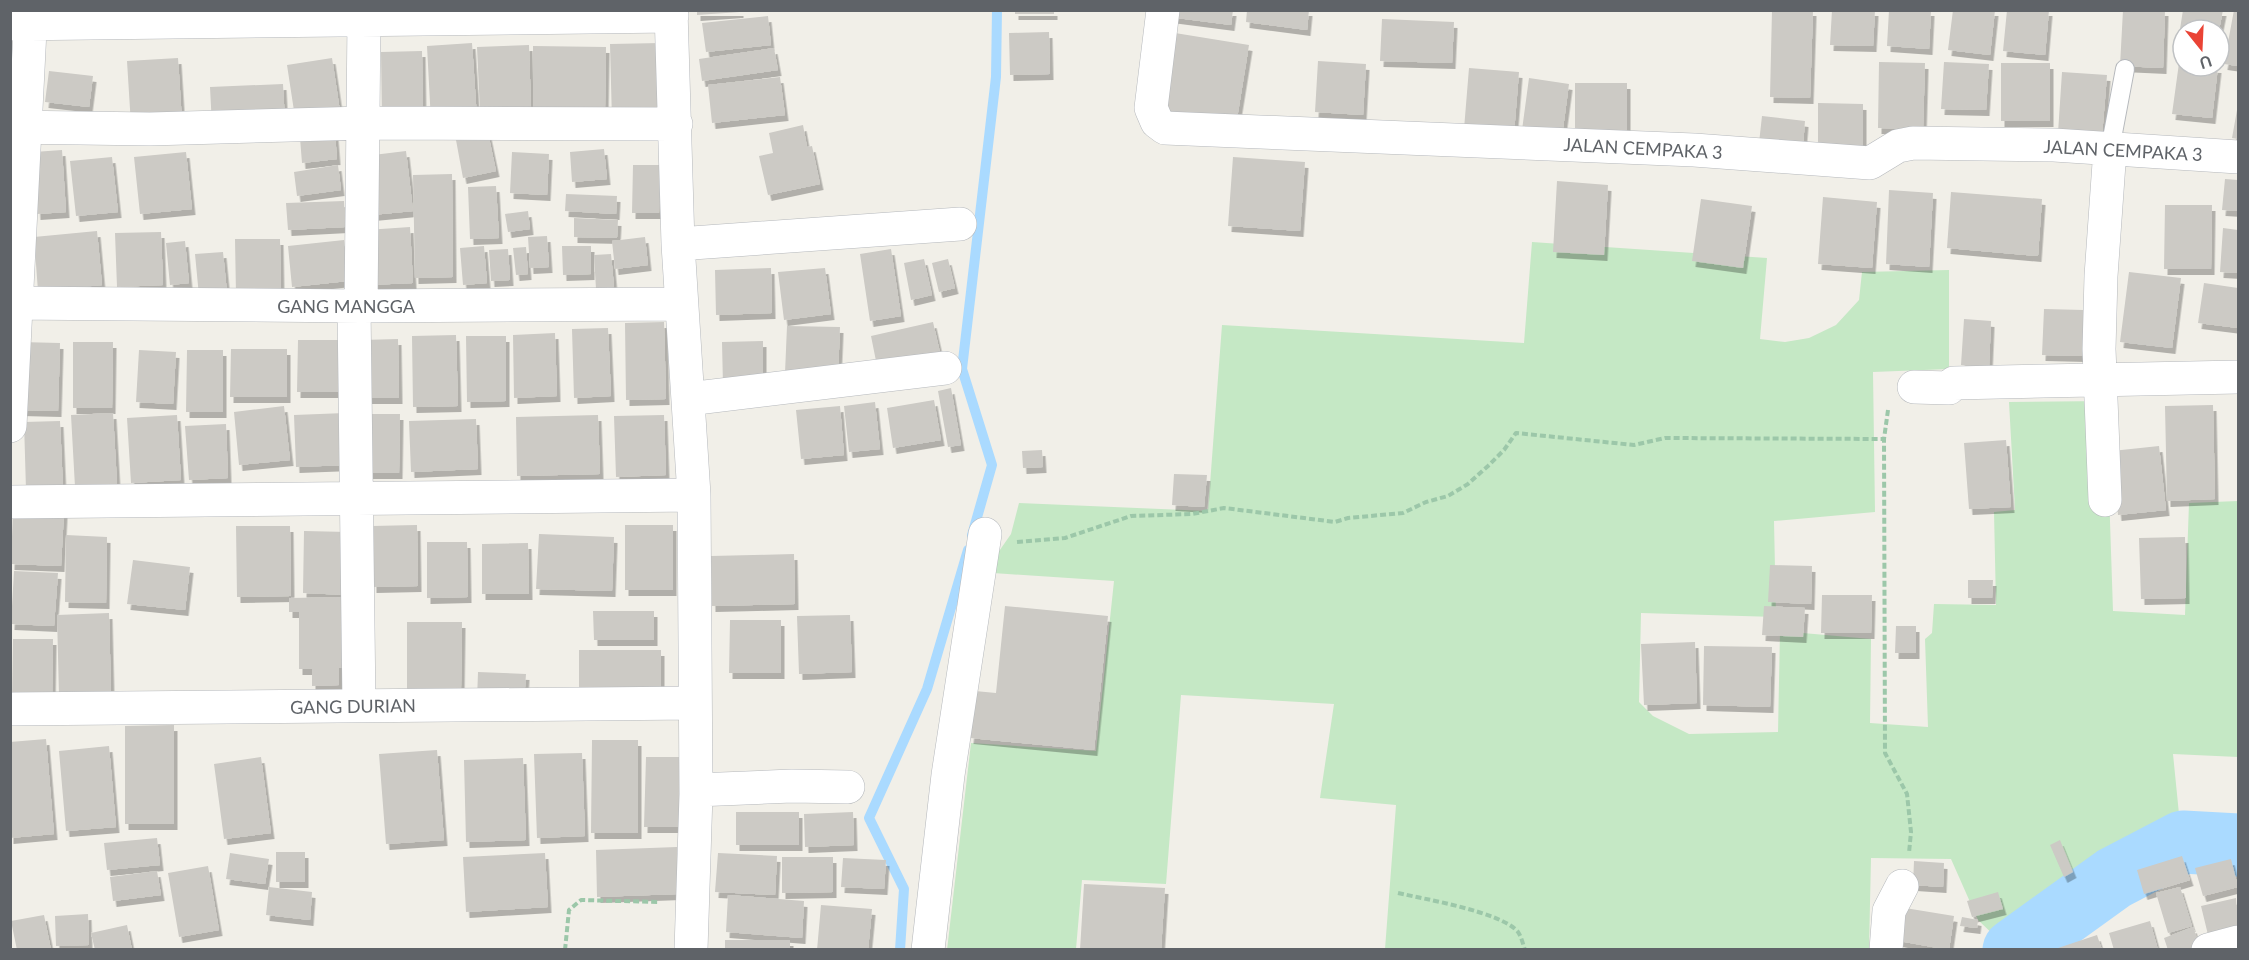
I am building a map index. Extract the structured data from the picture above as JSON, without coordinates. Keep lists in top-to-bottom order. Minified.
{"streets":{"street":["JALAN CEMPAKA 3","GANG MANGGA","GANG DURIAN"]},"north":"bottom"}
